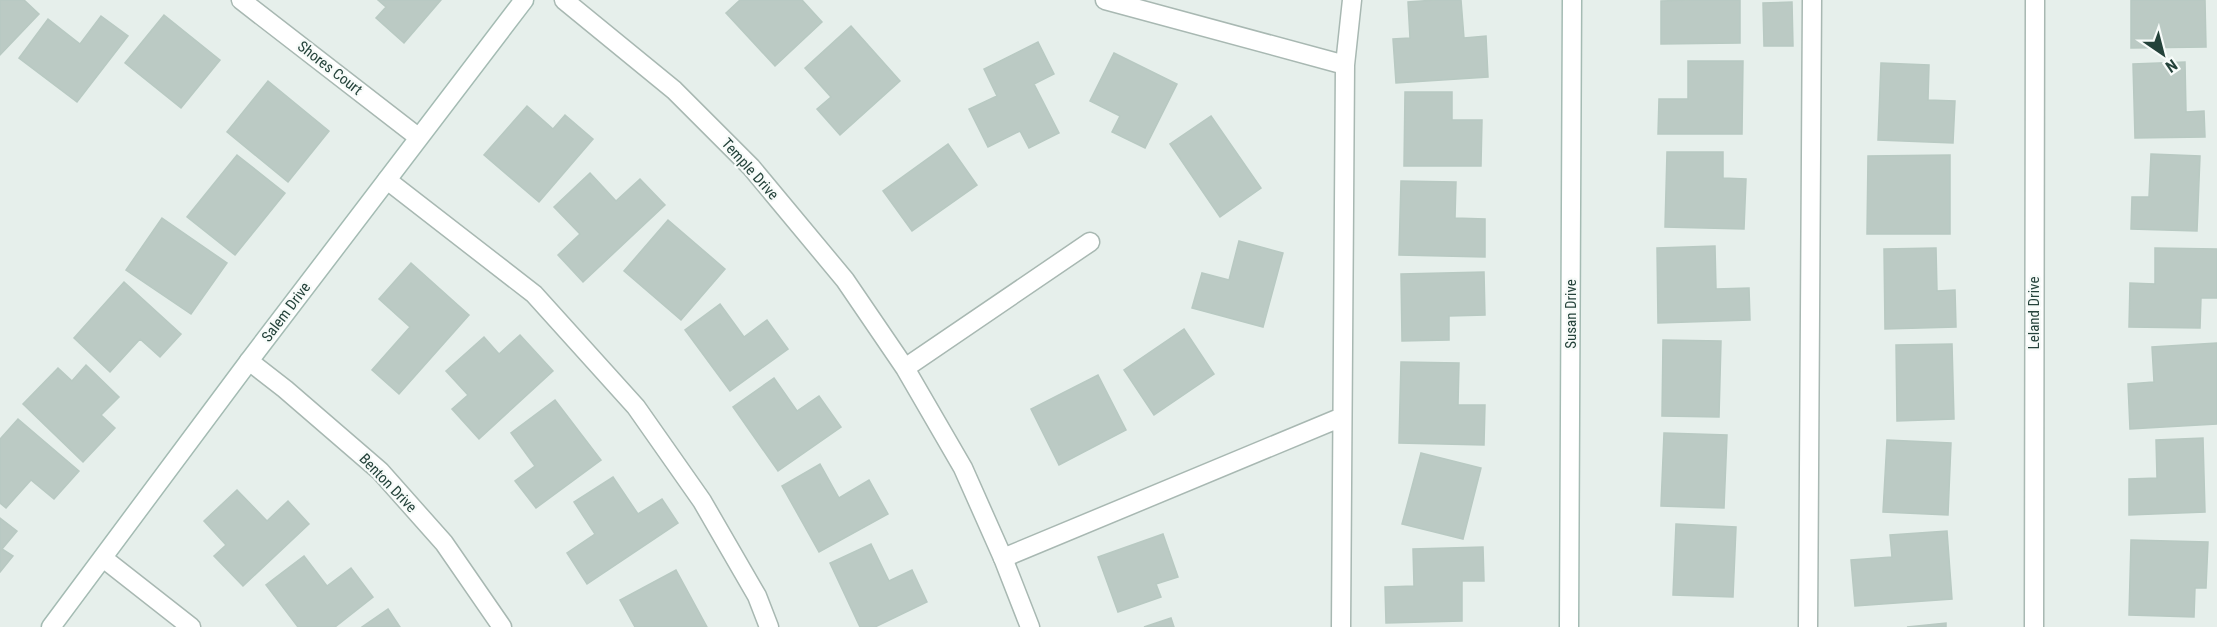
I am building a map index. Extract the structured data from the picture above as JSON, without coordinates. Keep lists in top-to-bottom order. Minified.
{"streets":{"street":["Shores Court","Temple Drive","Salem Drive","Leland Drive","Susan Drive","Benton Drive"]},"crossings":[["Shores Court","Salem Drive"],["Salem Drive","Benton Drive"]],"north":"bottom right"}
